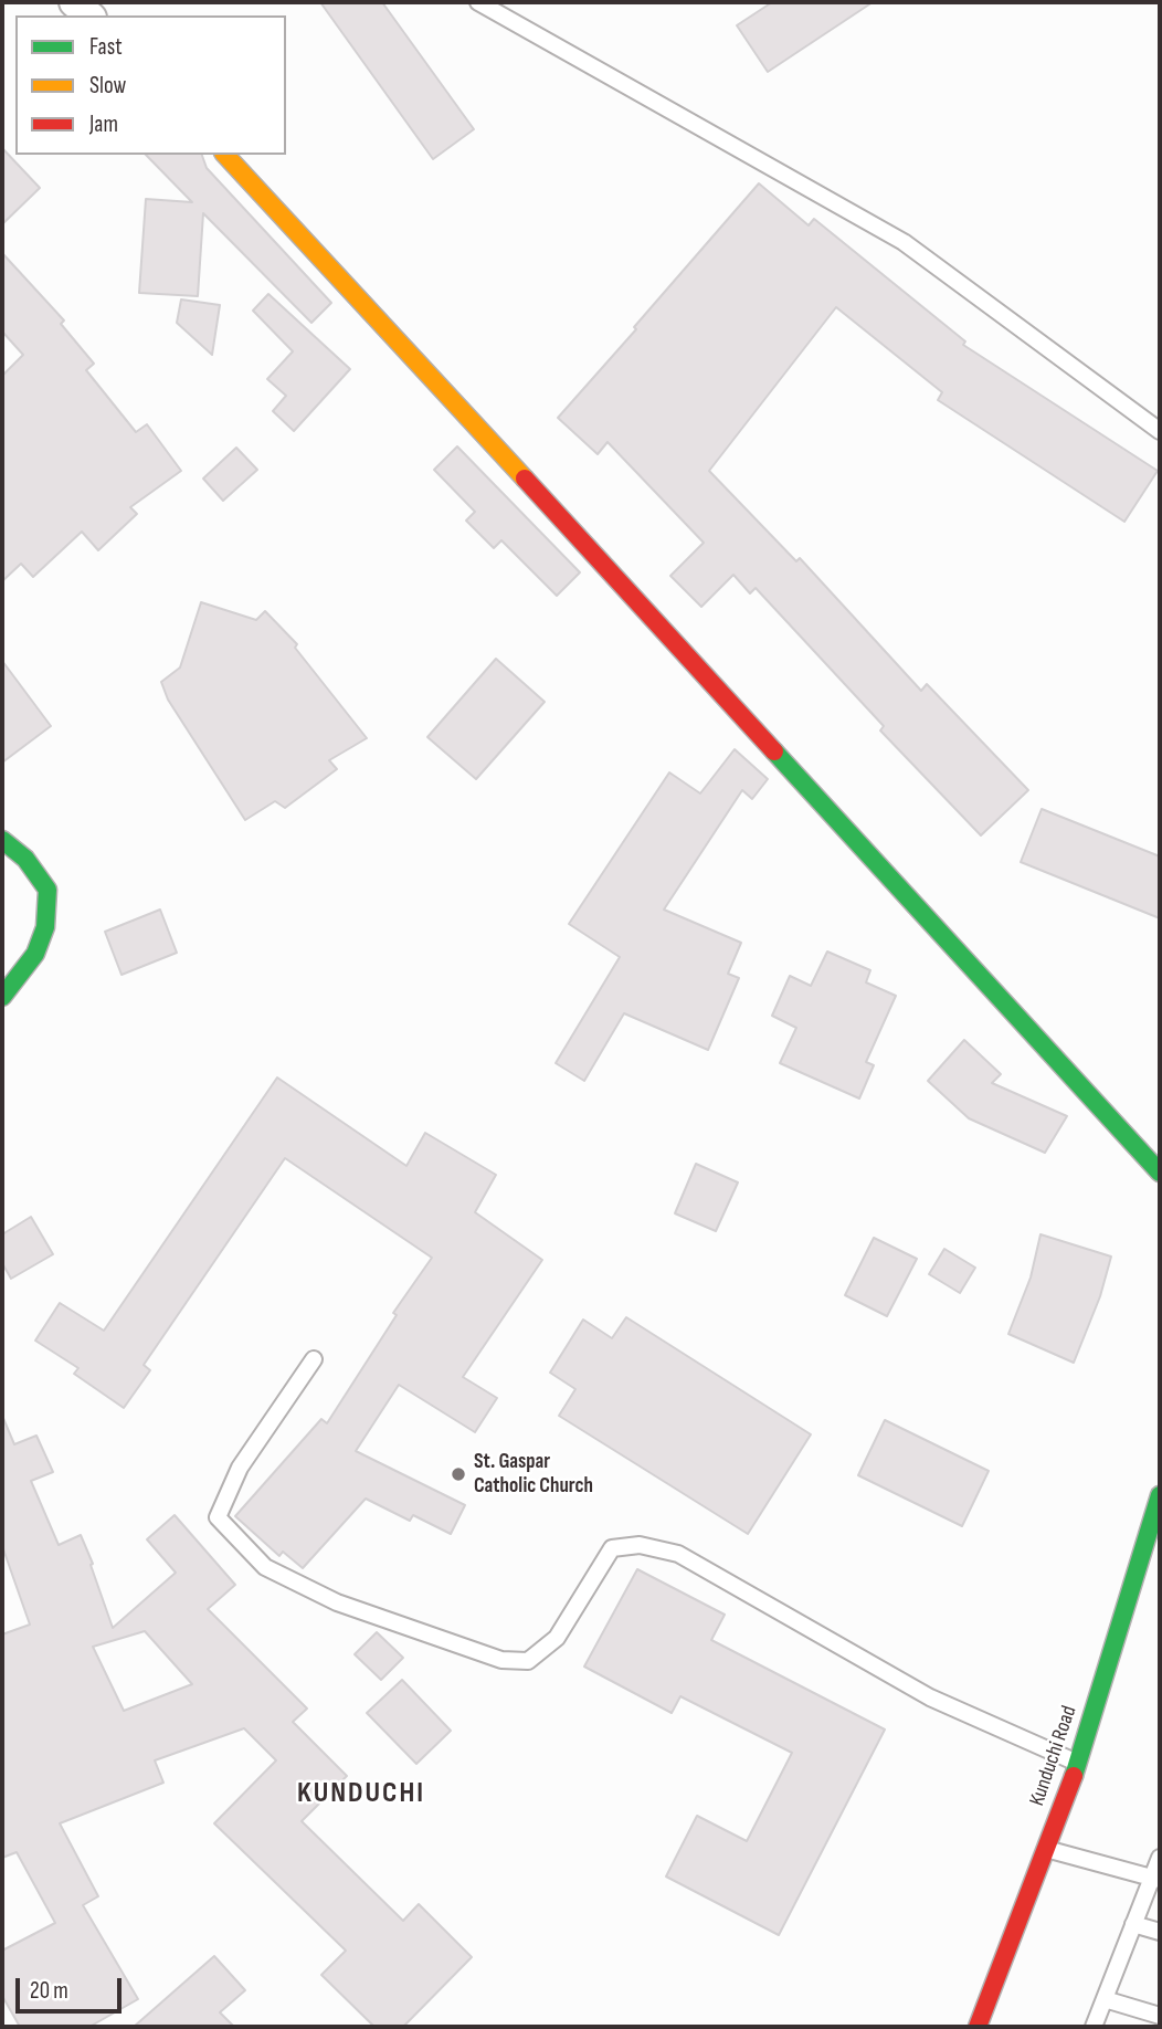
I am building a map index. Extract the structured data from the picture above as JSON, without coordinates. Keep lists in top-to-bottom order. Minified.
{"streets":{"street":["Kunduchi Road"]},"districts":["KUNDUCHI"],"places":["St. Gaspar Catholic Church"],"legend":["Fast","Slow","Jam"],"scale_bar":"20 m"}
